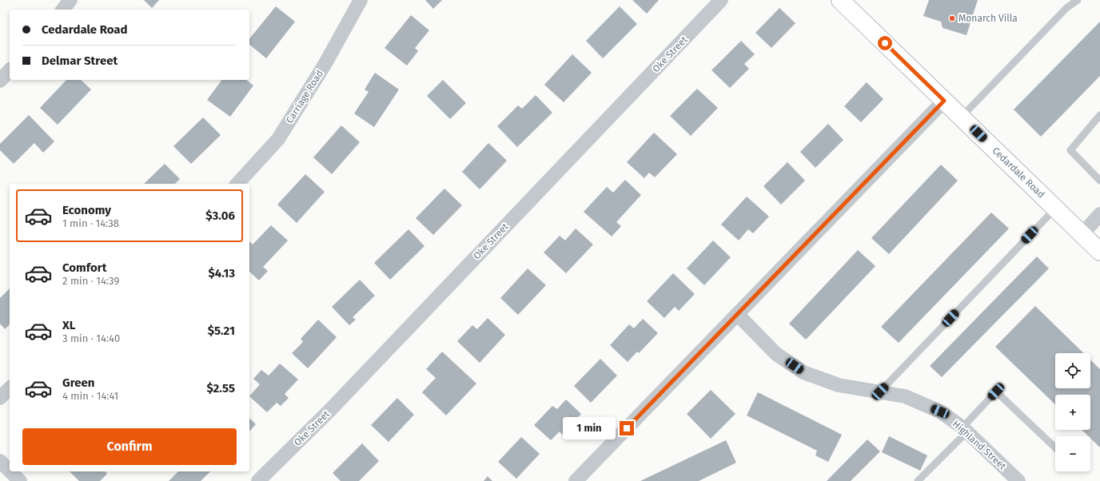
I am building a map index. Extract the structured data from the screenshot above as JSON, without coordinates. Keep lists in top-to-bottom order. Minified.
{"streets":{"street":["Oke Street","Carriage Road","Cedardale Road","Highland Street"]},"places":["Monarch Villa"],"page":{"banner":["Cedardale Road","Delmar Street"],"list":[{"name":"Economy","note":"1 min · 14:38","value":"$3.06"},{"name":"Comfort","note":"2 min · 14:39","value":"$4.13"},{"name":"XL","note":"3 min · 14:40","value":"$5.21"},{"name":"Green","note":"4 min · 14:41","value":"$2.55"}],"map_buttons":["+","−"],"bubble":"1 min","buttons":"Confirm"}}
